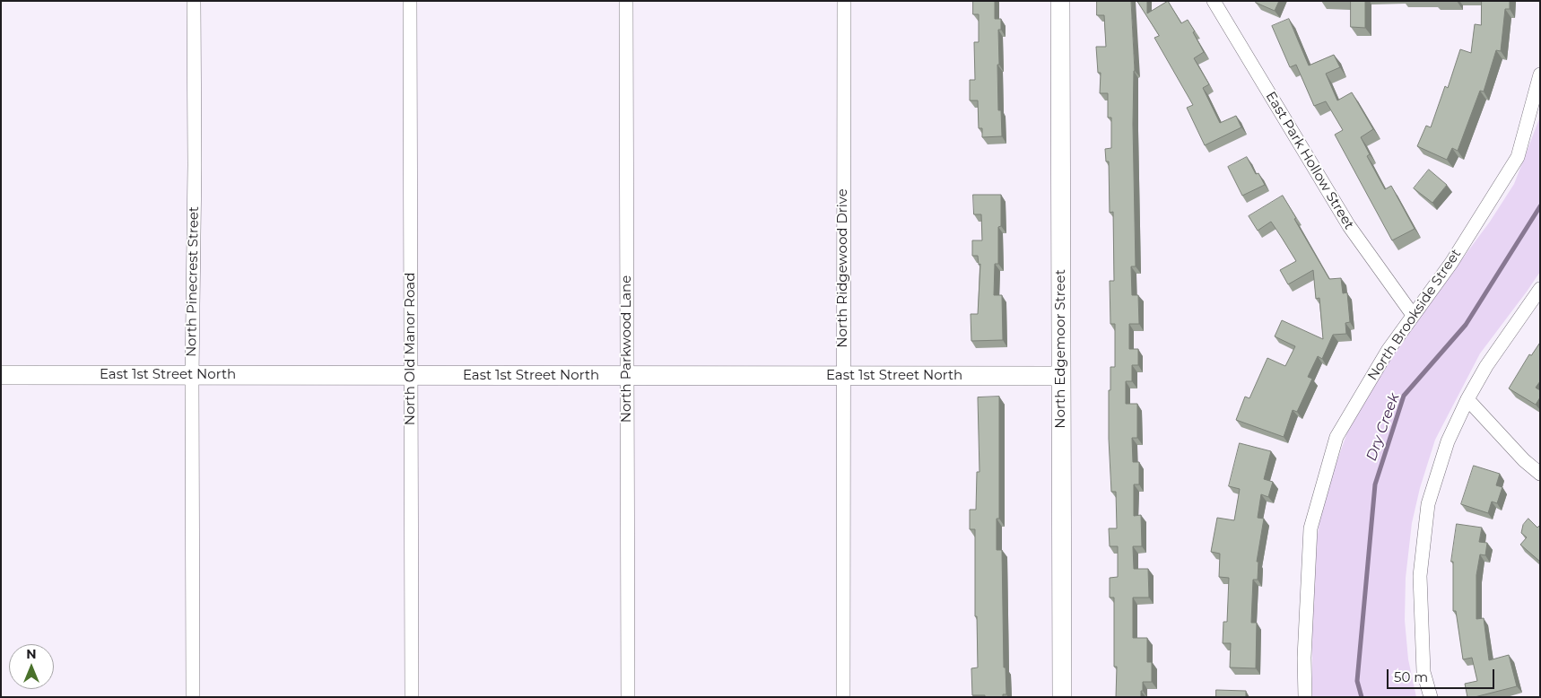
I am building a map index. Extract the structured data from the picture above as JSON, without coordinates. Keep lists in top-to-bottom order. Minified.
{"streets":{"street":["East Park Hollow Street","North Ridgewood Drive","North Pinecrest Street","North Brookside Street","North Old Manor Road","North Parkwood Lane","North Edgemoor Street","East 1st Street North"]},"crossings":[["East Park Hollow Street","North Brookside Street"],["North Ridgewood Drive","East 1st Street North"],["North Pinecrest Street","East 1st Street North"],["North Old Manor Road","East 1st Street North"],["North Parkwood Lane","East 1st Street North"],["North Edgemoor Street","East 1st Street North"]],"water":["Dry Creek"],"scale_bar":"50 m","north":"top"}
